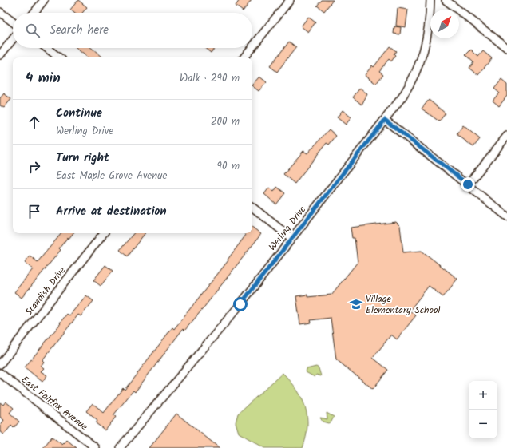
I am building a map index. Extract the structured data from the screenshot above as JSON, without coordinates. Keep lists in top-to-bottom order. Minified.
{"streets":{"street":["Werling Drive","Standish Drive","East Fairfax Avenue"]},"places":{"school or university":["Village Elementary School"]},"north":"top right","page":{"search":"Search here","heading":["4 min","Walk · 290 m"],"list":[["Continue","Werling Drive","200 m"],["Turn right","East Maple Grove Avenue","90 m"],"Arrive at destination"],"map_buttons":["+","−"]}}
